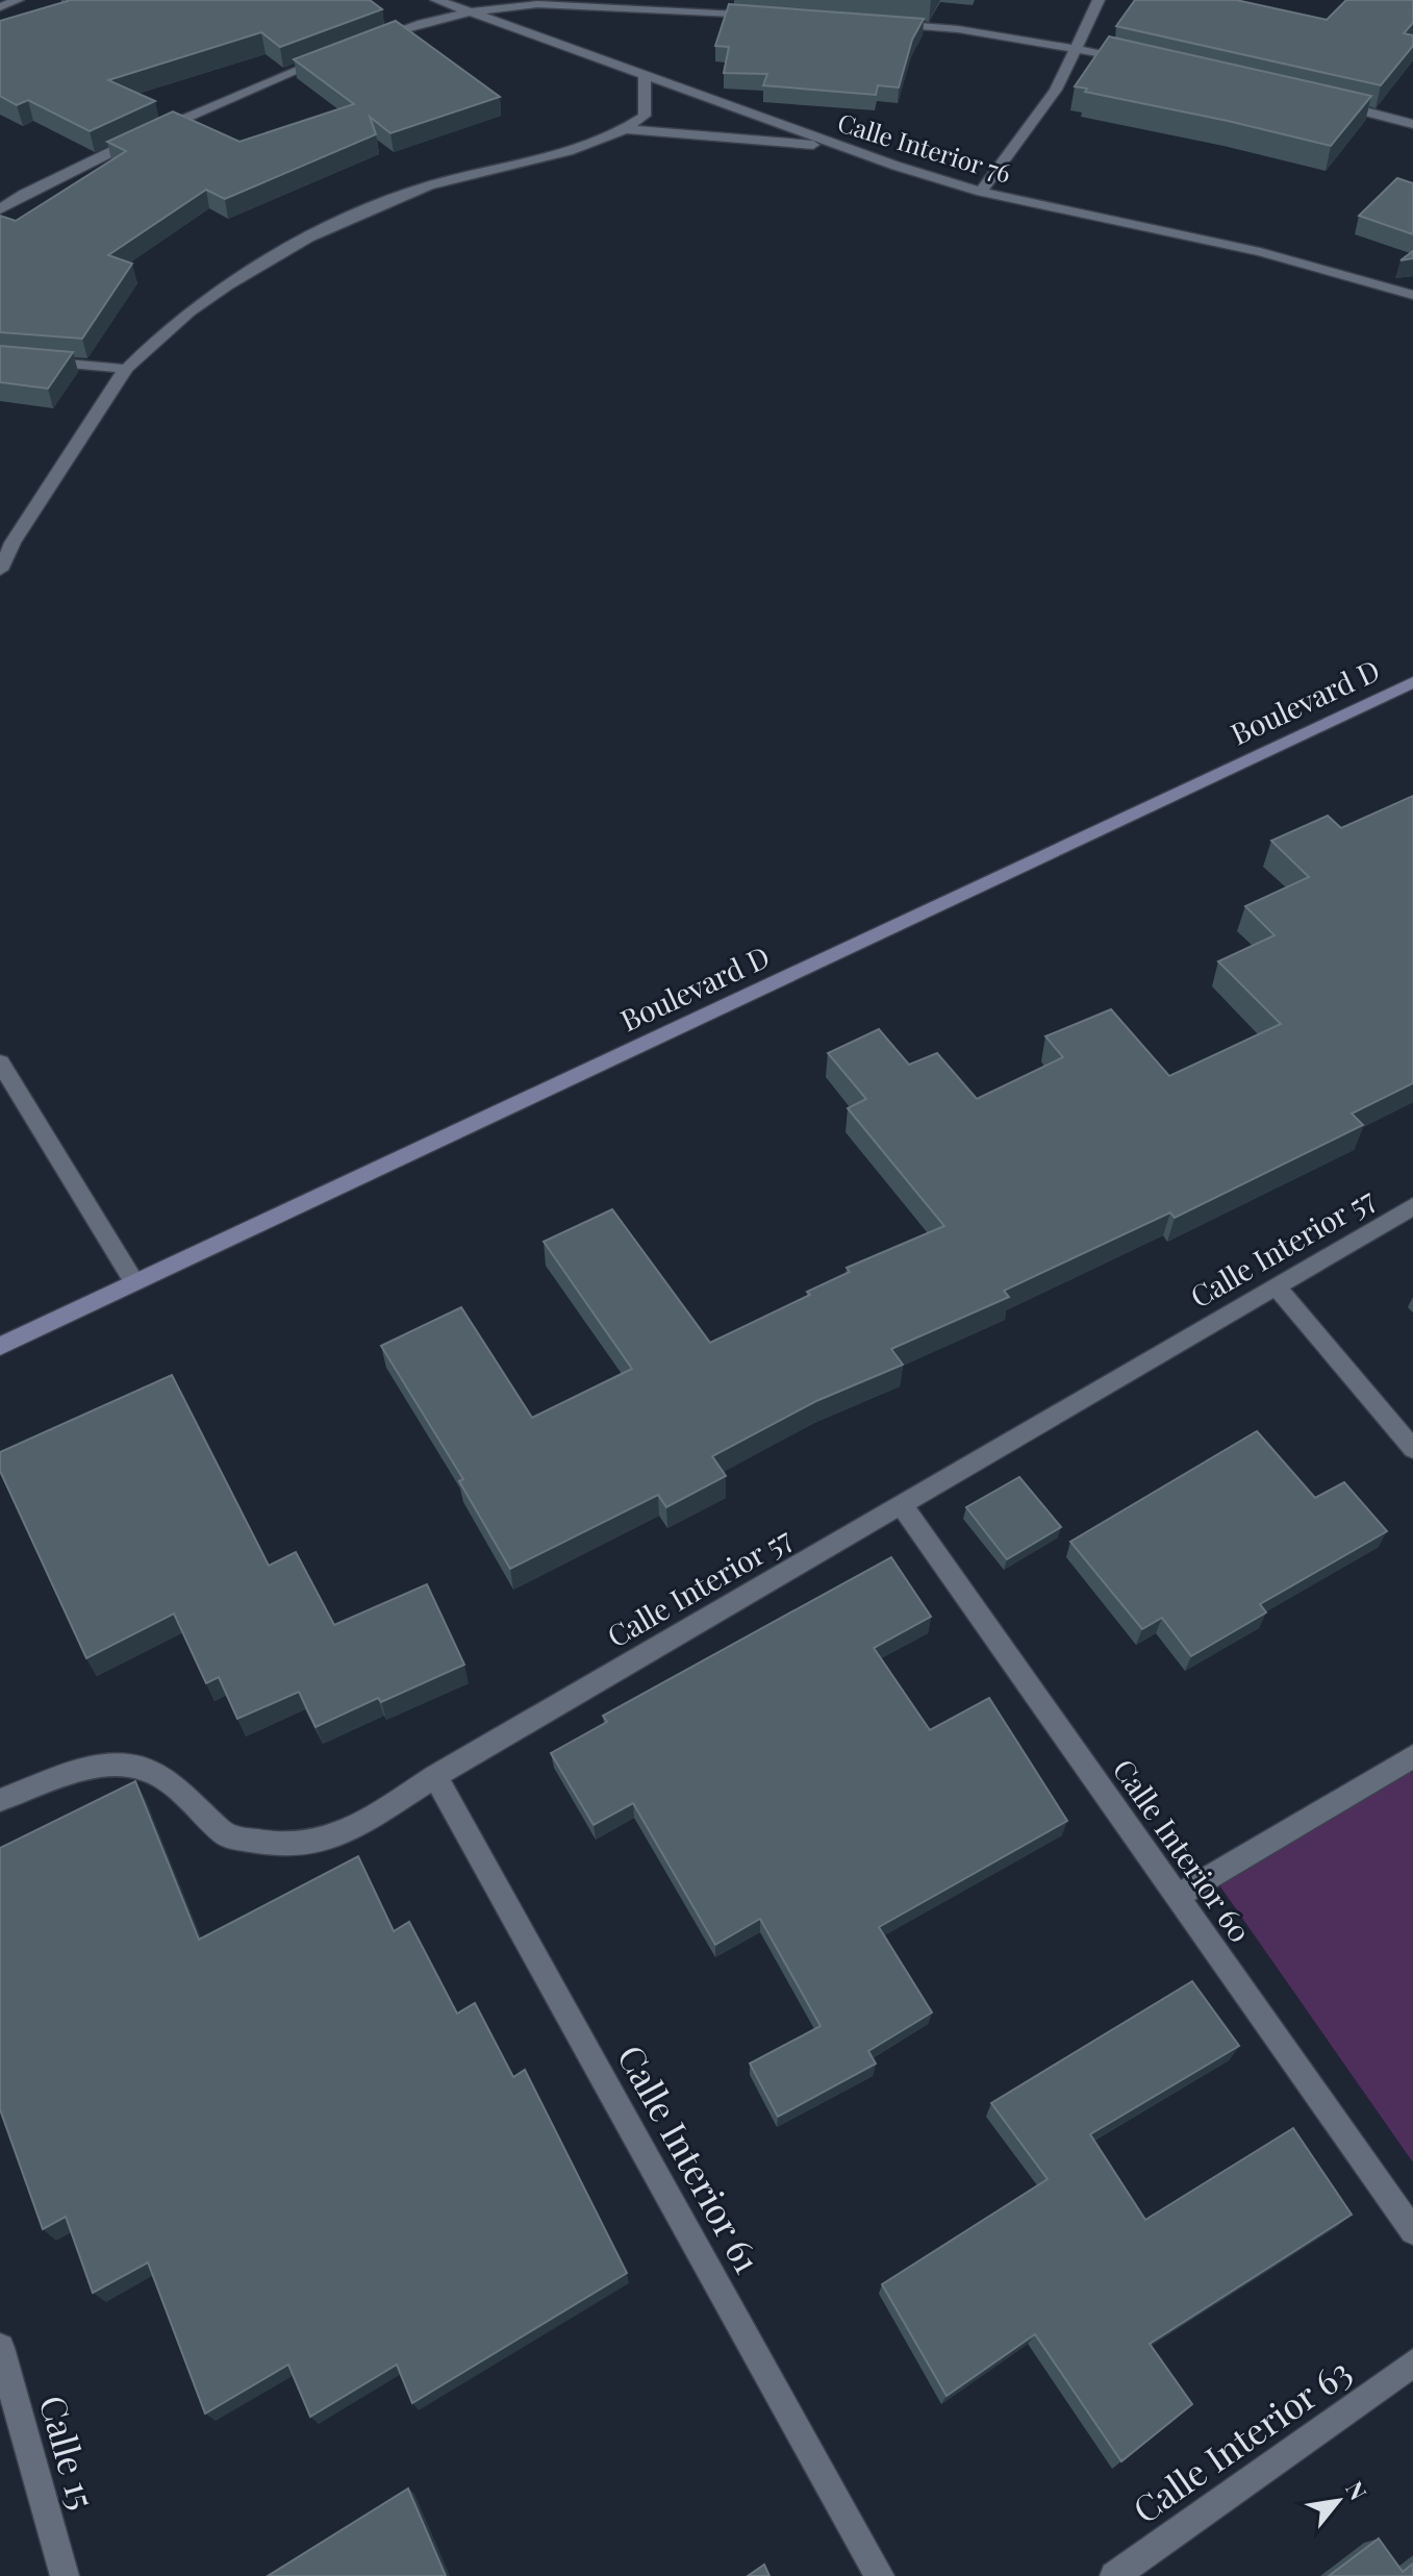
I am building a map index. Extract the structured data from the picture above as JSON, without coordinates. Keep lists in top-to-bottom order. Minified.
{"streets":{"street":["Calle Interior 76","Boulevard D","Calle Interior 57","Calle Interior 60","Calle Interior 61","Calle Interior 63","Calle 15"]},"crossings":[["Calle Interior 57","Calle Interior 60"],["Calle Interior 57","Calle Interior 61"]],"north":"top right"}
